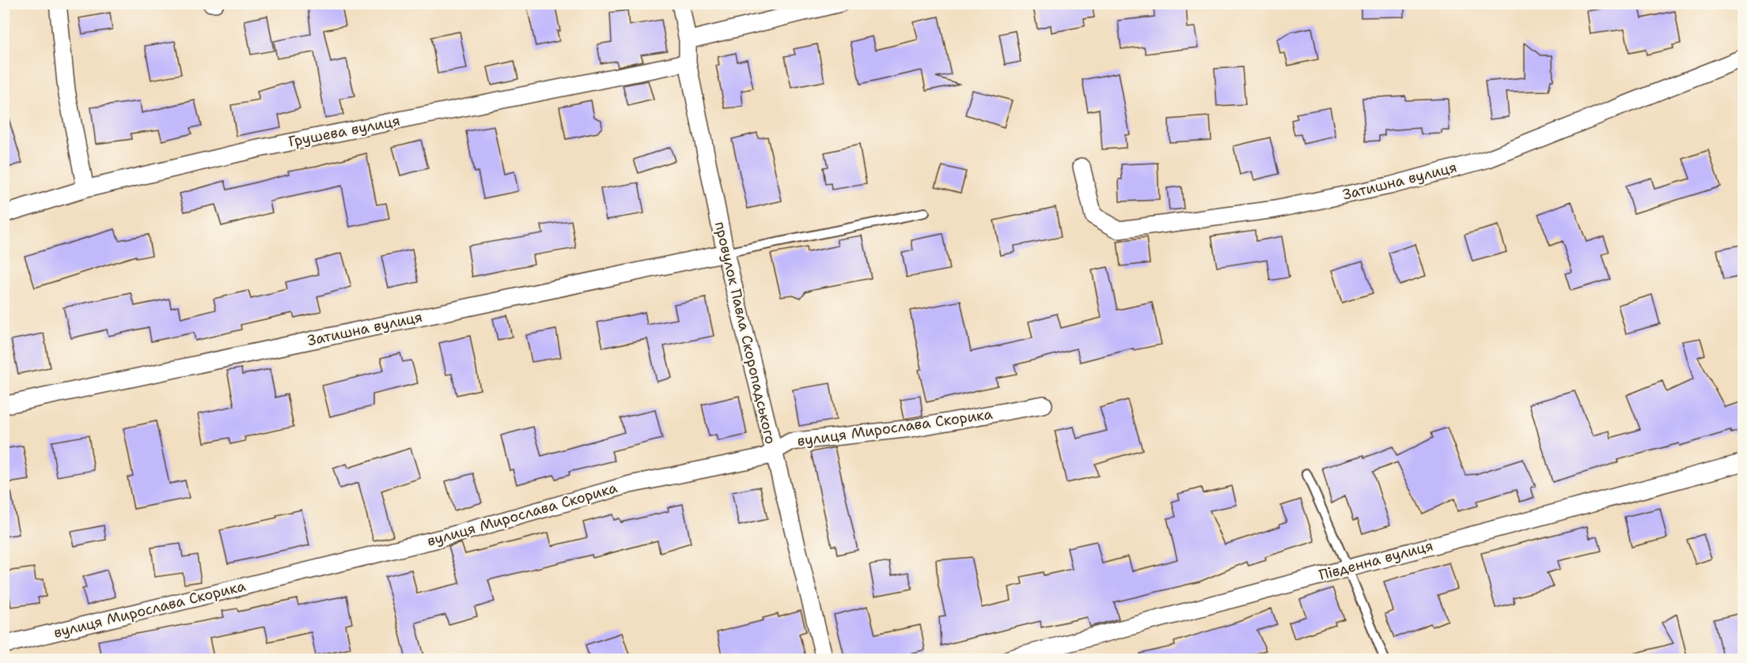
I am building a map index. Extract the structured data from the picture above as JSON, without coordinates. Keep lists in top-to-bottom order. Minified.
{"streets":{"street":["Грушева вулиця","Затишна вулиця","провулок Павла Скоропадського","вулиця Мирослава Скорика","Південна вулиця"]},"crossings":[["Грушева вулиця","провулок Павла Скоропадського"],["Затишна вулиця","провулок Павла Скоропадського"],["провулок Павла Скоропадського","вулиця Мирослава Скорика"]]}
